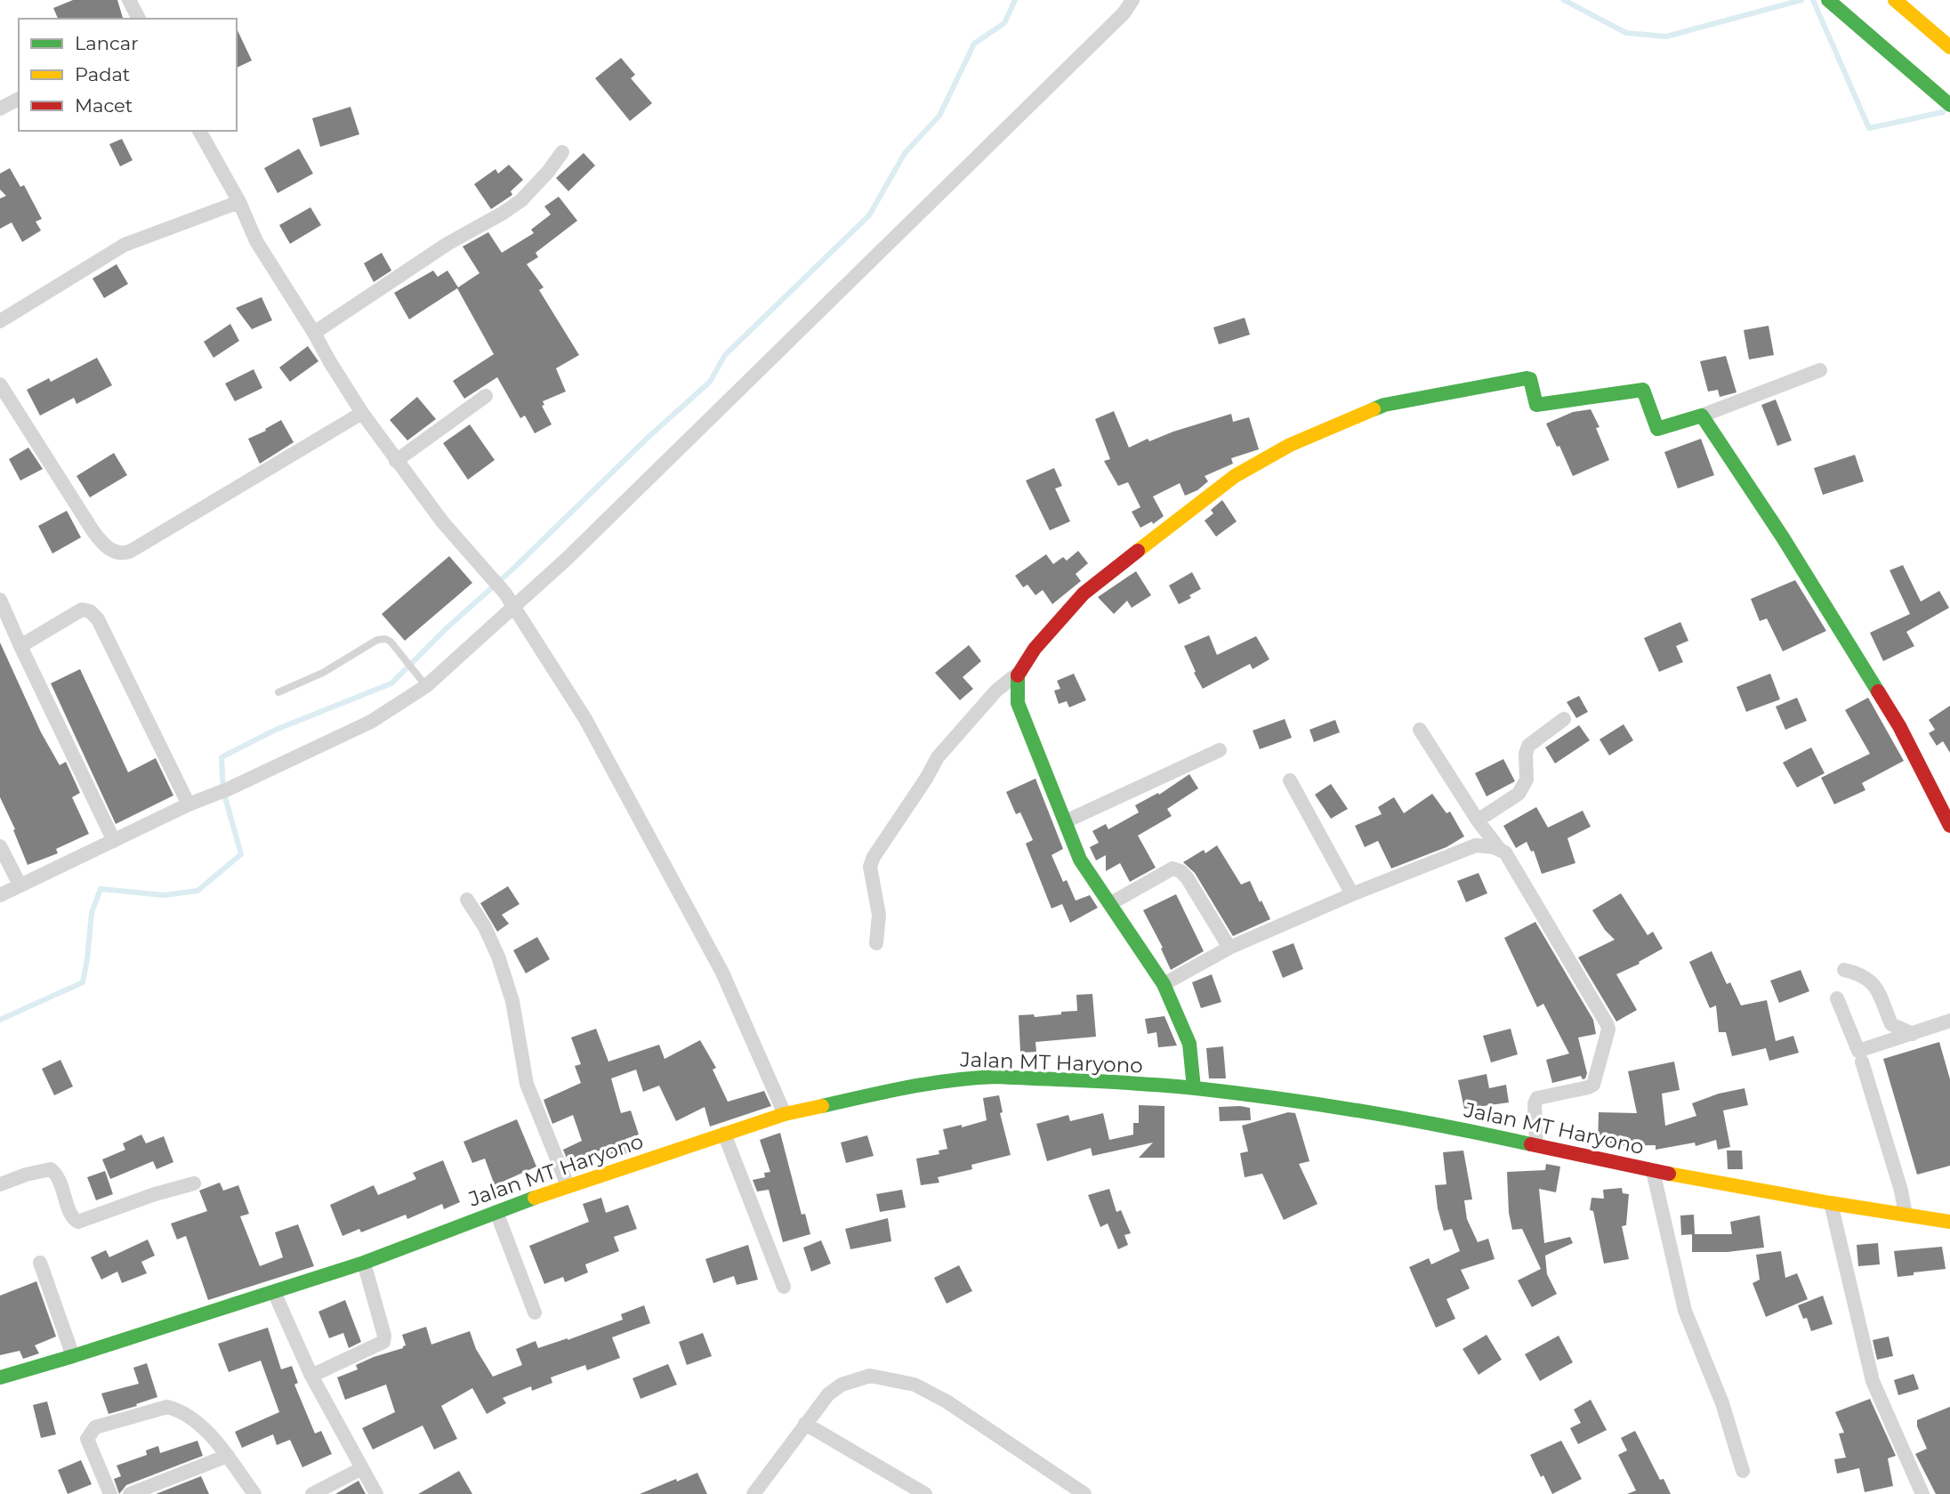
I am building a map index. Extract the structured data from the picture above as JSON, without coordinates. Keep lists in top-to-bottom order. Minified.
{"streets":{"main road":["Jalan MT Haryono"]},"legend":["Lancar","Padat","Macet"]}
